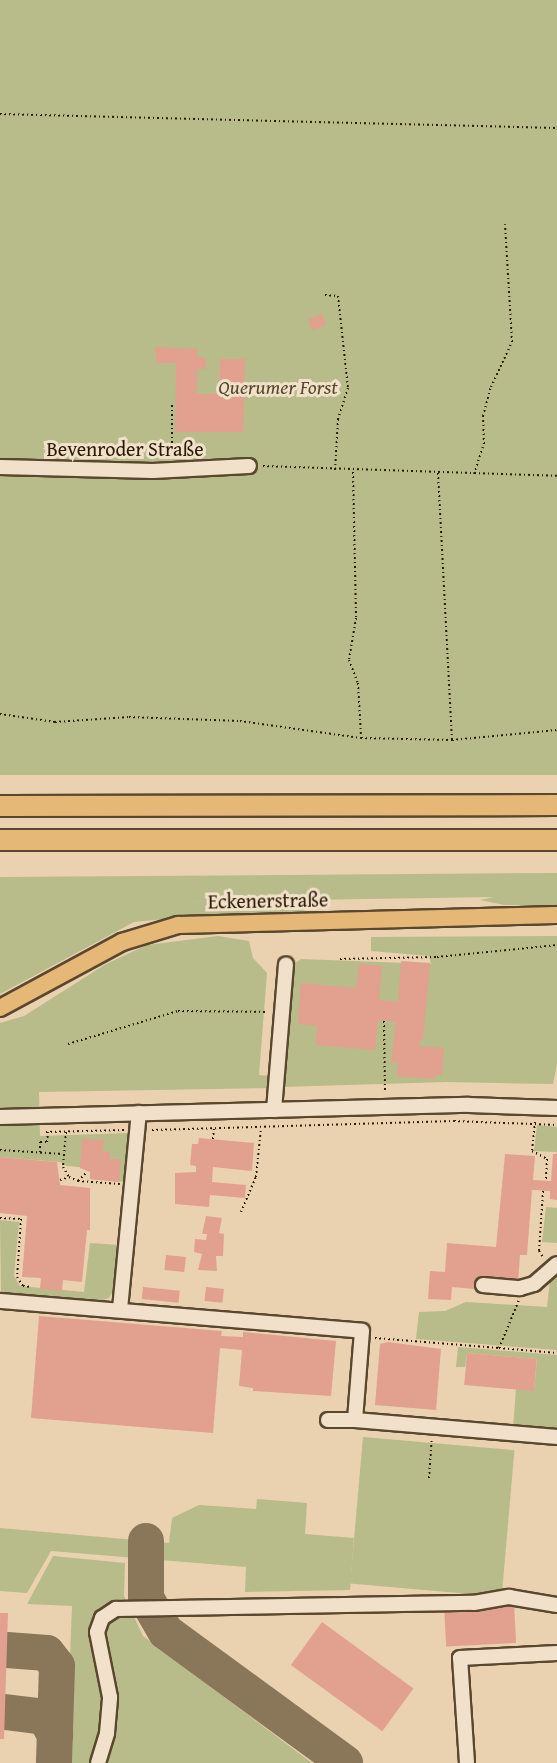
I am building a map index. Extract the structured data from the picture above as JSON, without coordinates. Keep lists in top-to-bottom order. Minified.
{"streets":{"main road":["Eckenerstraße"],"lane":["Bevenroder Straße"]},"parks":["Querumer Forst"]}
